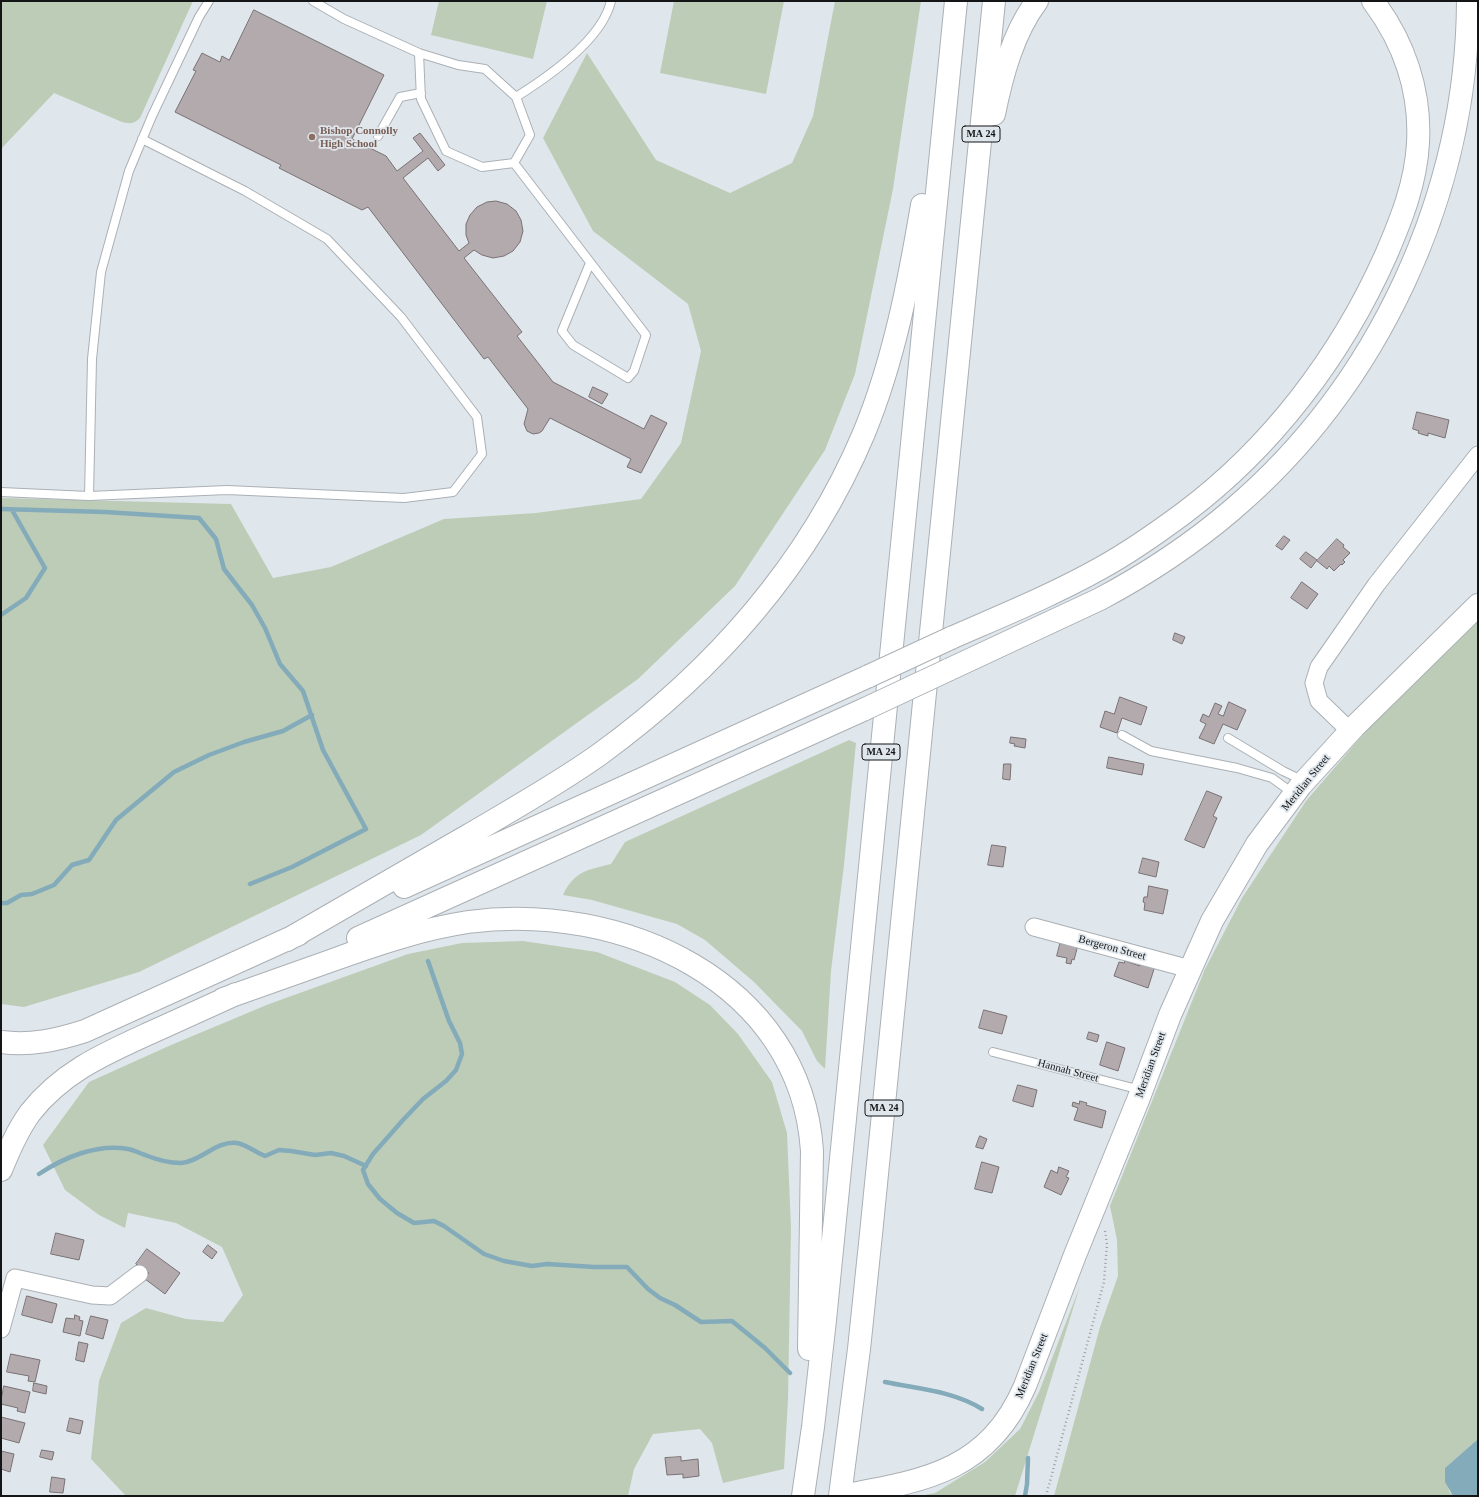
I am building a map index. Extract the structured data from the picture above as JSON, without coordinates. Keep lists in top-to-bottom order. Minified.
{"streets":{"main road":["MA 24","Meridian Street"],"street":["Bergeron Street"],"lane":["Hannah Street"]},"crossings":[["MA 24","Meridian Street"],["Meridian Street","Bergeron Street"],["Meridian Street","Hannah Street"]],"places":["Bishop Connolly High School"]}
